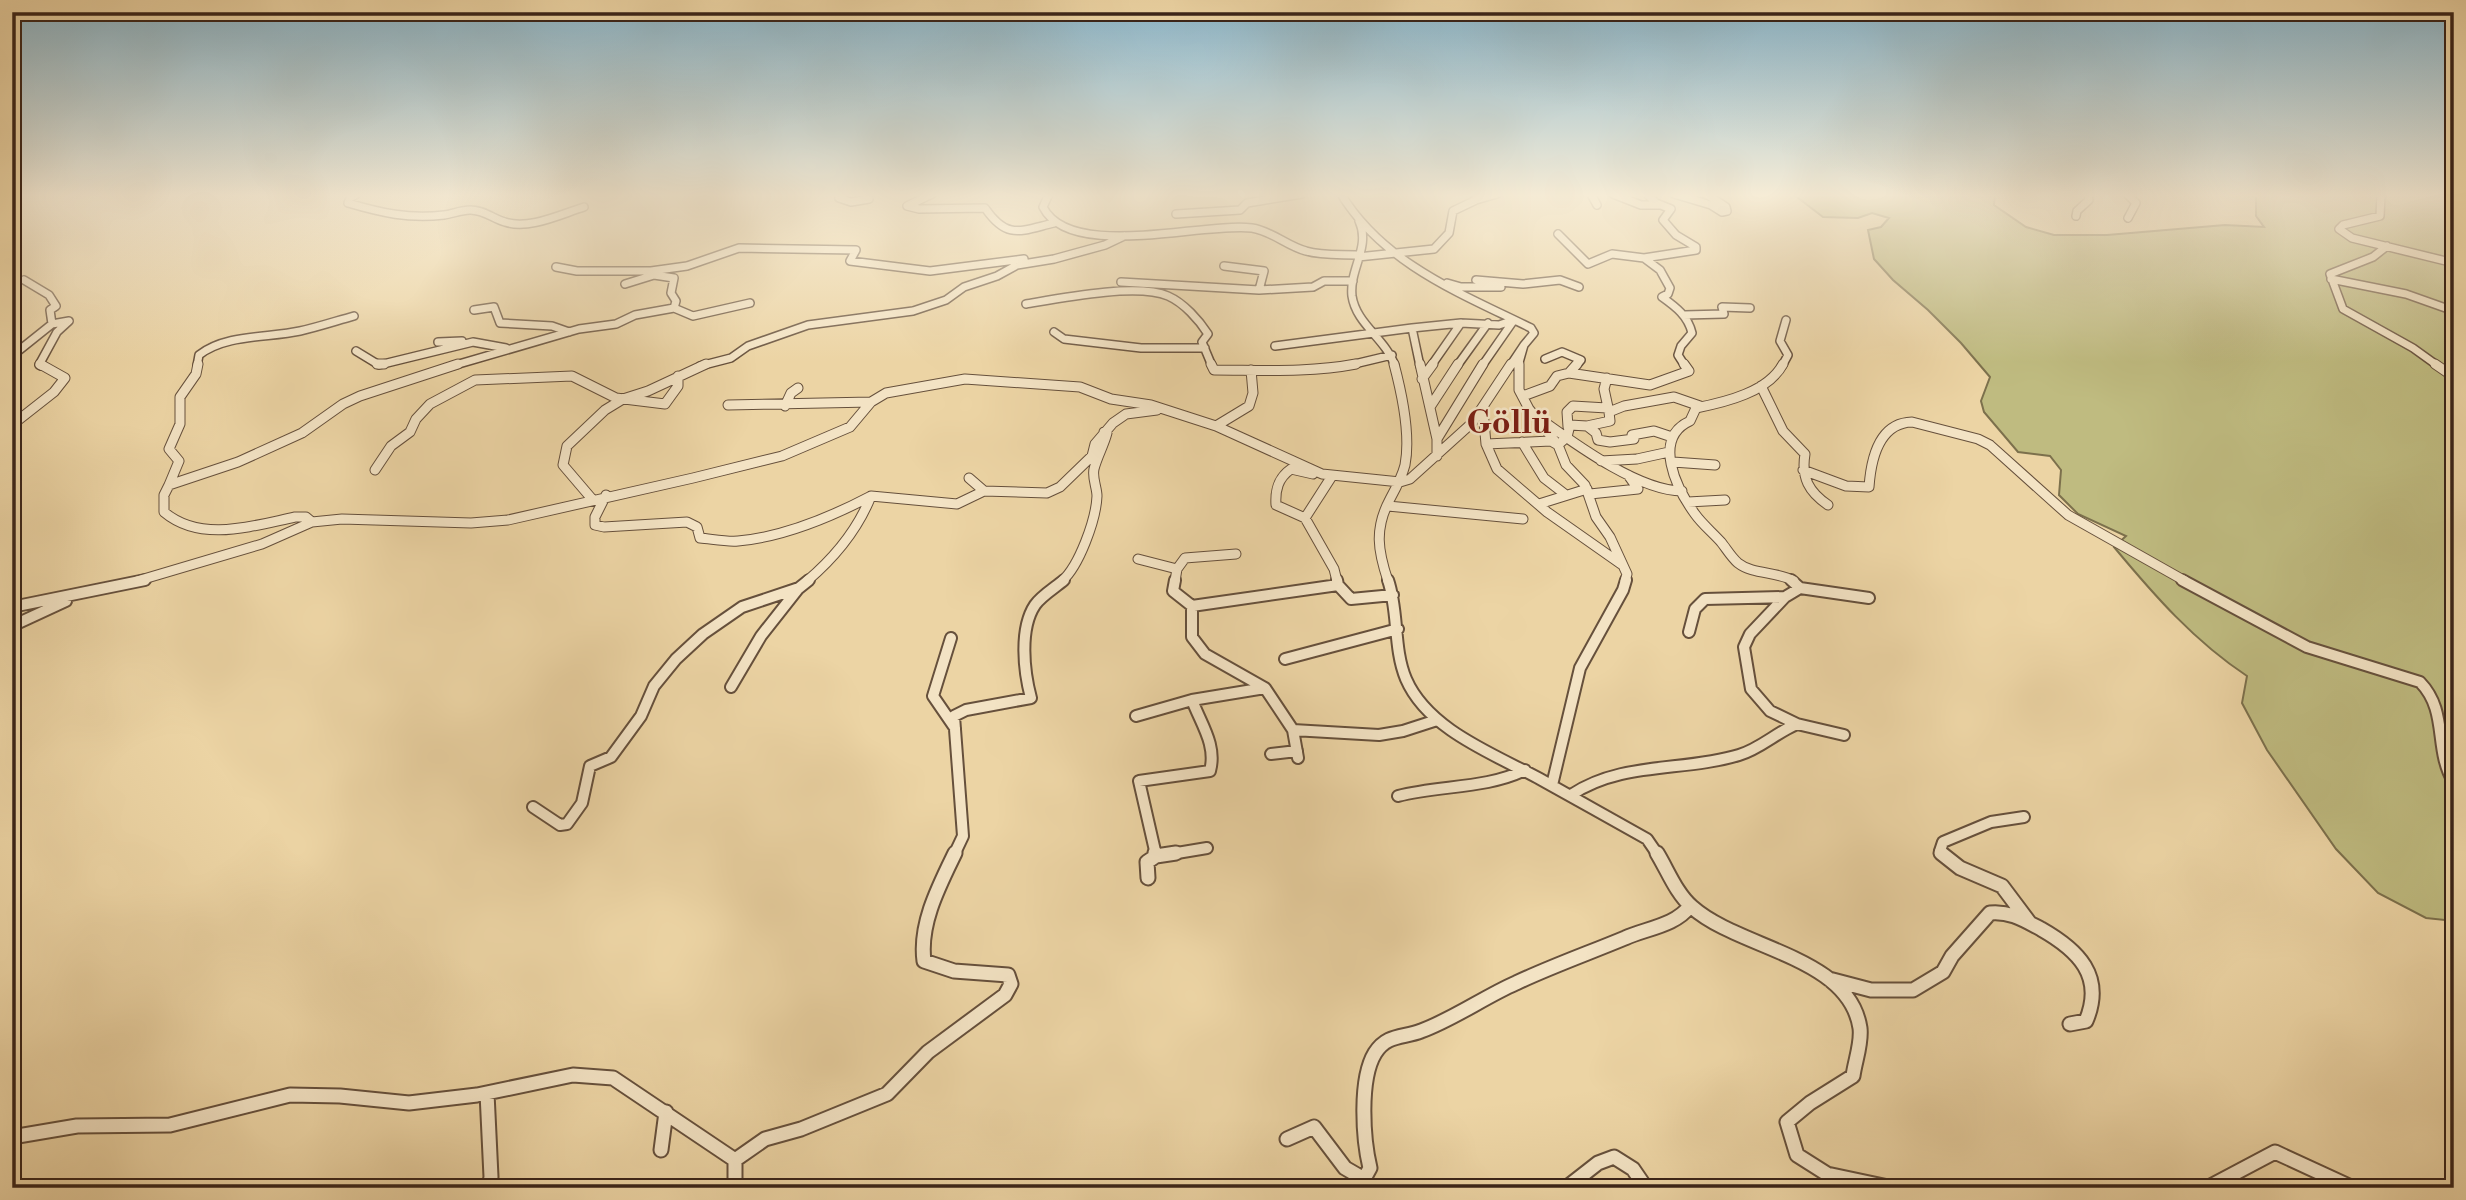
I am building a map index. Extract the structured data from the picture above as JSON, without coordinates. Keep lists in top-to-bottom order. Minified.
{"districts":["Göllü"]}
